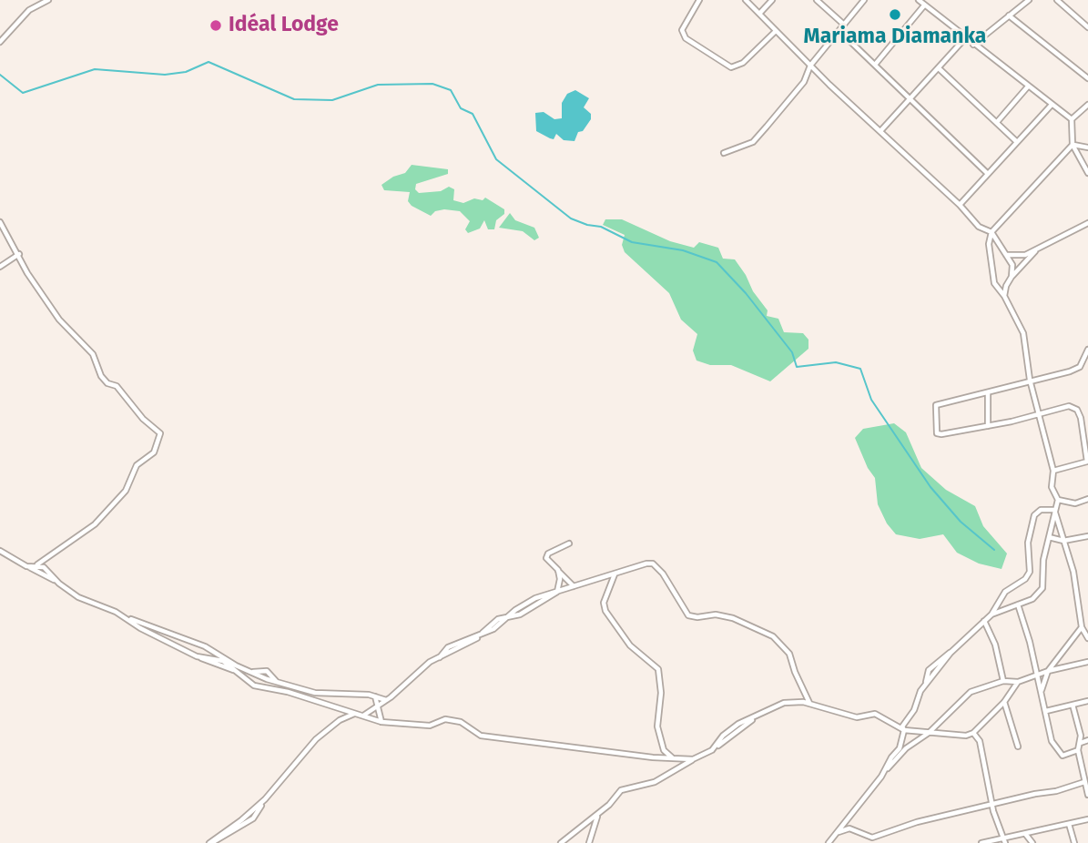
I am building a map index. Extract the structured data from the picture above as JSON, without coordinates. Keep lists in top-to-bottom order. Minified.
{"places":["Mariama Diamanka","Idéal Lodge"]}
